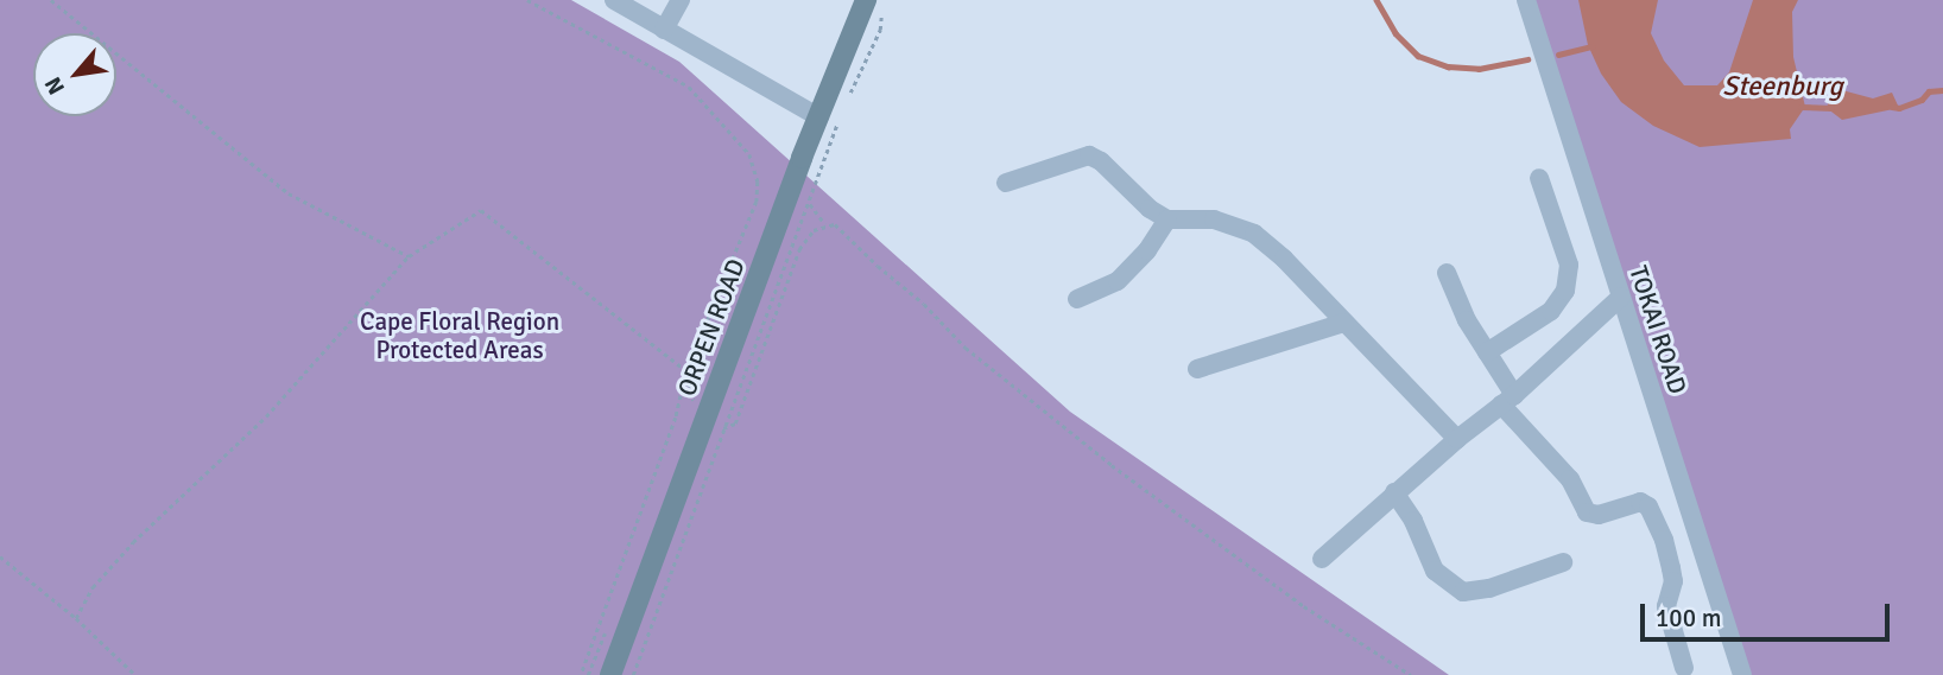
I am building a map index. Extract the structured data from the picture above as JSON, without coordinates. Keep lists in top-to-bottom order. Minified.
{"streets":{"main road":["ORPEN ROAD"],"street":["TOKAI ROAD"]},"water":["Steenburg"],"parks":["Cape Floral Region Protected Areas"],"scale_bar":"100 m","north":"bottom left"}
